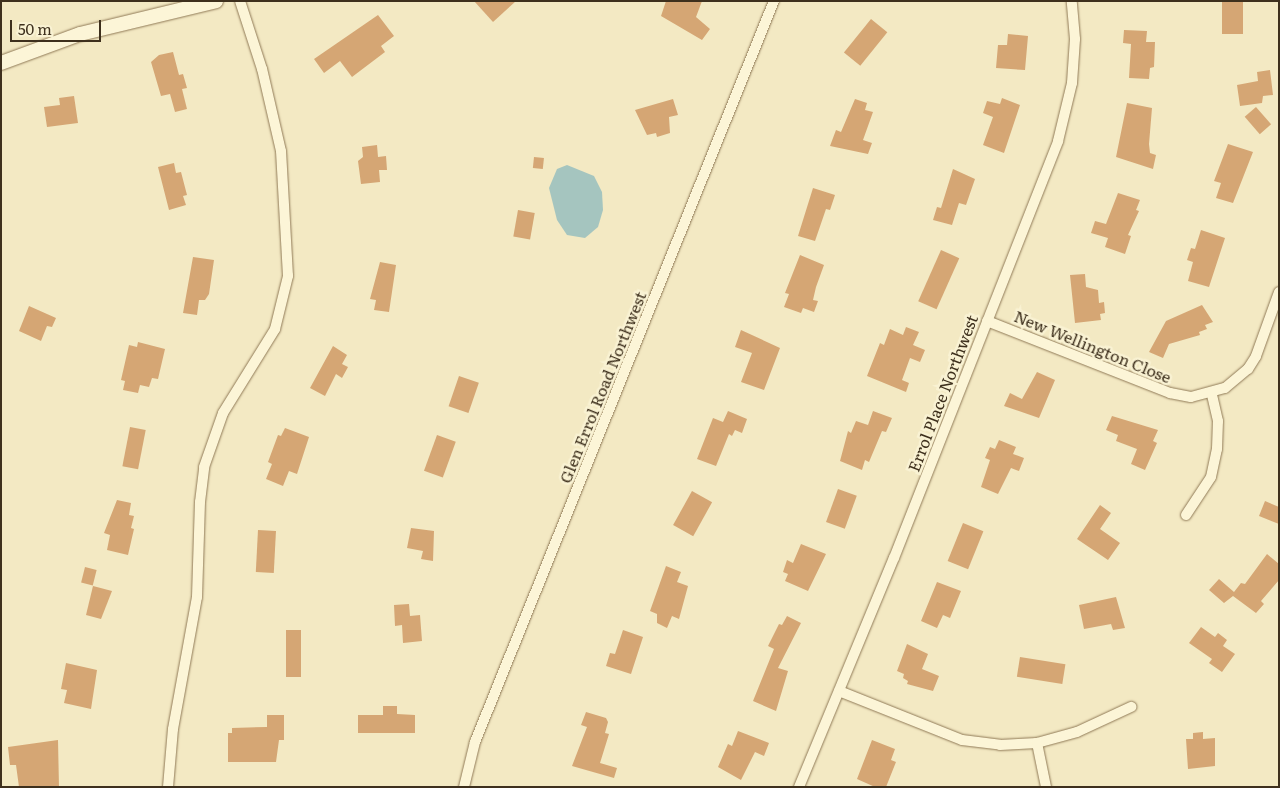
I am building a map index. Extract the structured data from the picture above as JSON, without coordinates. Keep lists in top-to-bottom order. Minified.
{"streets":{"street":["New Wellington Close","Glen Errol Road Northwest","Errol Place Northwest"]},"crossings":[["New Wellington Close","Errol Place Northwest"]],"scale_bar":"50 m"}
